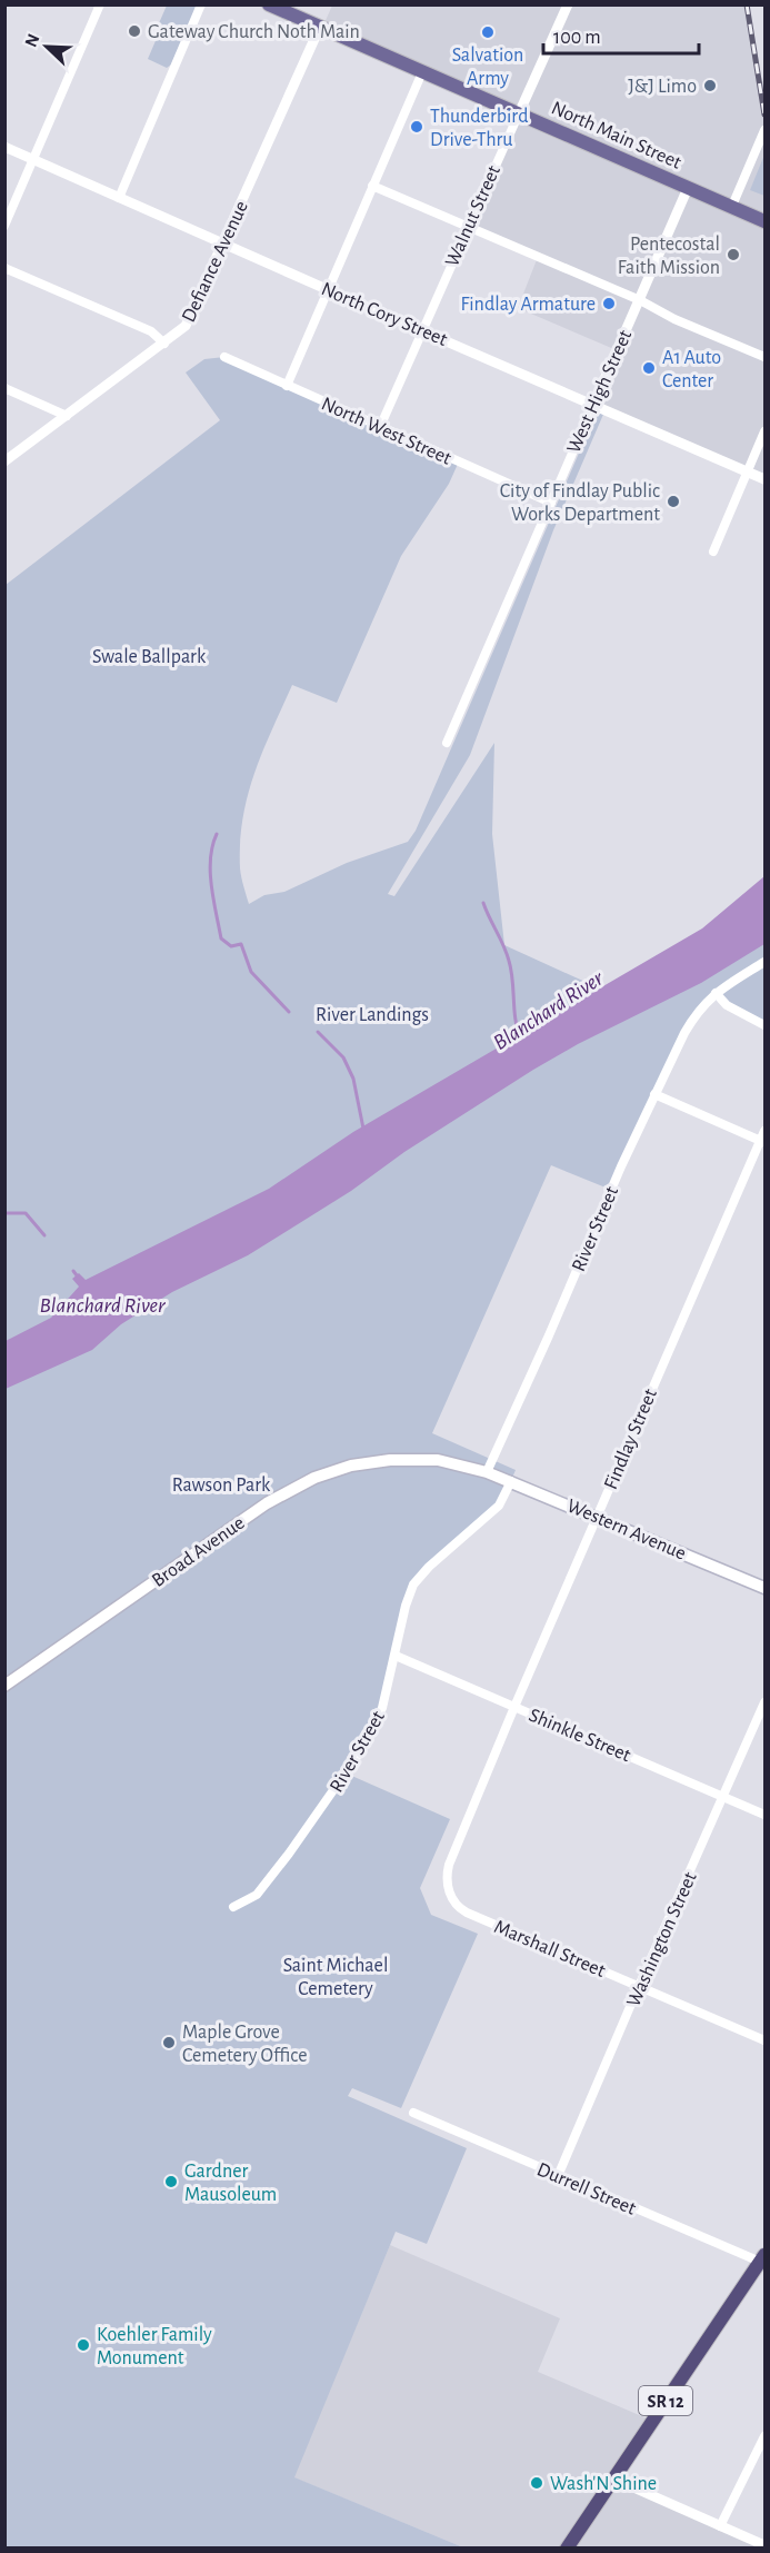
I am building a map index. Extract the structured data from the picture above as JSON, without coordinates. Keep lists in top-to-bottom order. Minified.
{"streets":{"highway":["SR 12"],"main road":["North Main Street","Western Avenue","Broad Avenue"],"street":["Walnut Street","Defiance Avenue","North Cory Street","West High Street","North West Street","River Street","Findlay Street","Shinkle Street","Washington Street","Marshall Street","Durrell Street"]},"crossings":[["North Main Street","Walnut Street"],["North Main Street","Defiance Avenue"],["North Main Street","West High Street"],["Walnut Street","North Cory Street"],["Walnut Street","North West Street"],["Defiance Avenue","North Cory Street"],["North Cory Street","West High Street"],["West High Street","North West Street"],["River Street","Western Avenue"],["River Street","Broad Avenue"],["River Street","Shinkle Street"],["Findlay Street","Western Avenue"],["Findlay Street","Shinkle Street"],["Findlay Street","Marshall Street"],["Western Avenue","Broad Avenue"],["Shinkle Street","Washington Street"],["Washington Street","Marshall Street"],["Washington Street","Durrell Street"],["Durrell Street","SR 12"]],"water":["Blanchard River"],"parks":["Swale Ballpark","River Landings","Rawson Park","Saint Michael Cemetery"],"places":["Gateway Church Noth Main","Salvation Army","J&J Limo","Thunderbird Drive-Thru","Pentecostal Faith Mission","Findlay Armature","A1 Auto Center","City of Findlay Public Works Department","Maple Grove Cemetery Office","Gardner Mausoleum","Koehler Family Monument","Wash'N Shine"],"scale_bar":"100 m","north":"top left"}
